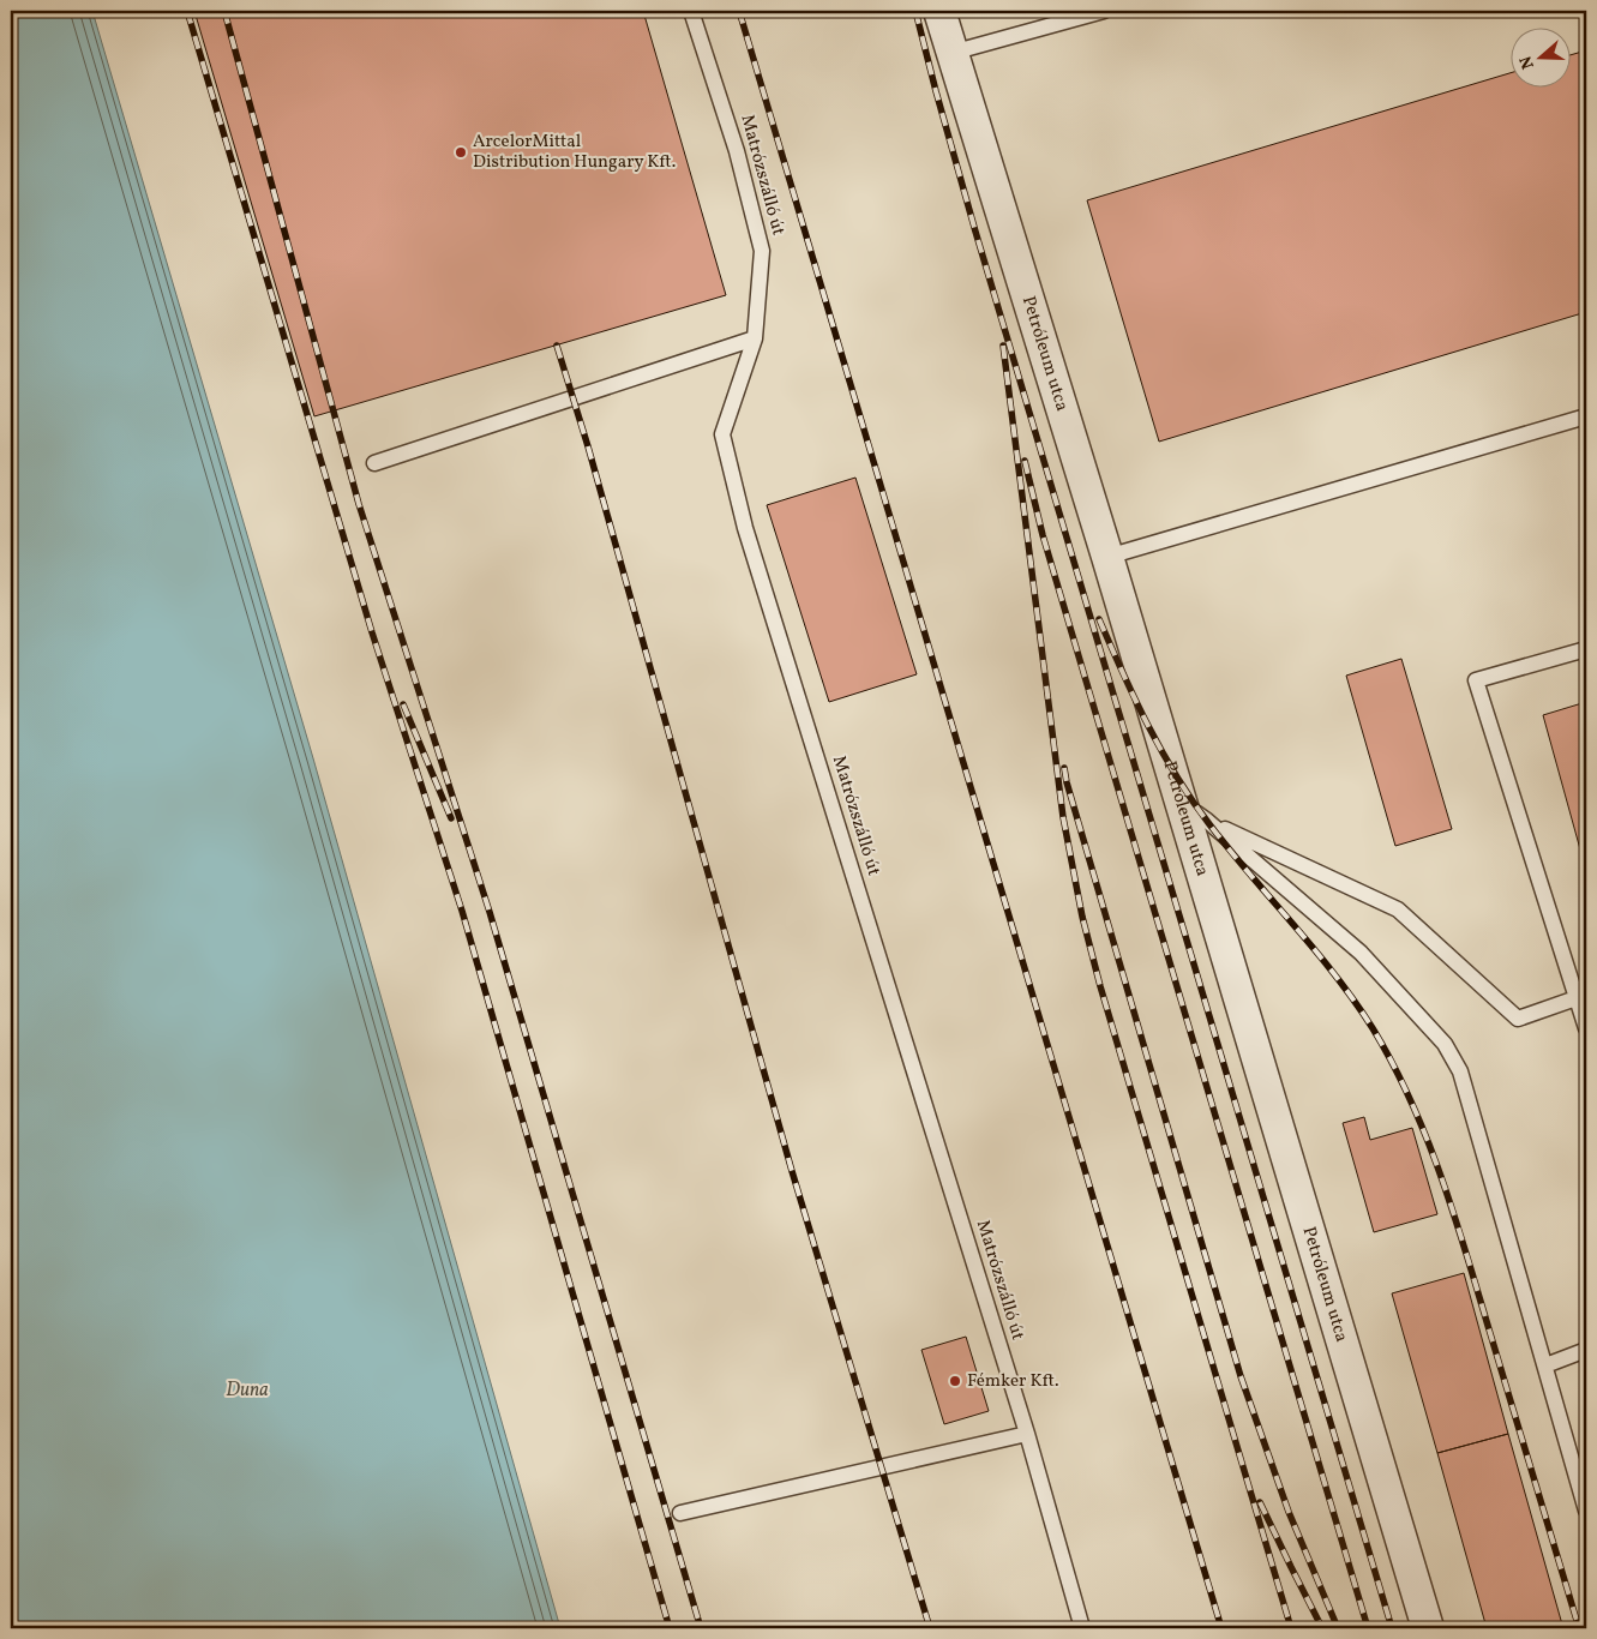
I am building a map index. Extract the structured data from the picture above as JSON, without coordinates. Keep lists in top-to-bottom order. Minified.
{"streets":{"street":["Petróleum utca"],"lane":["Matrózszálló út"]},"water":["Duna"],"places":["ArcelorMittal Distribution Hungary Kft.","Fémker Kft."],"north":"left"}
